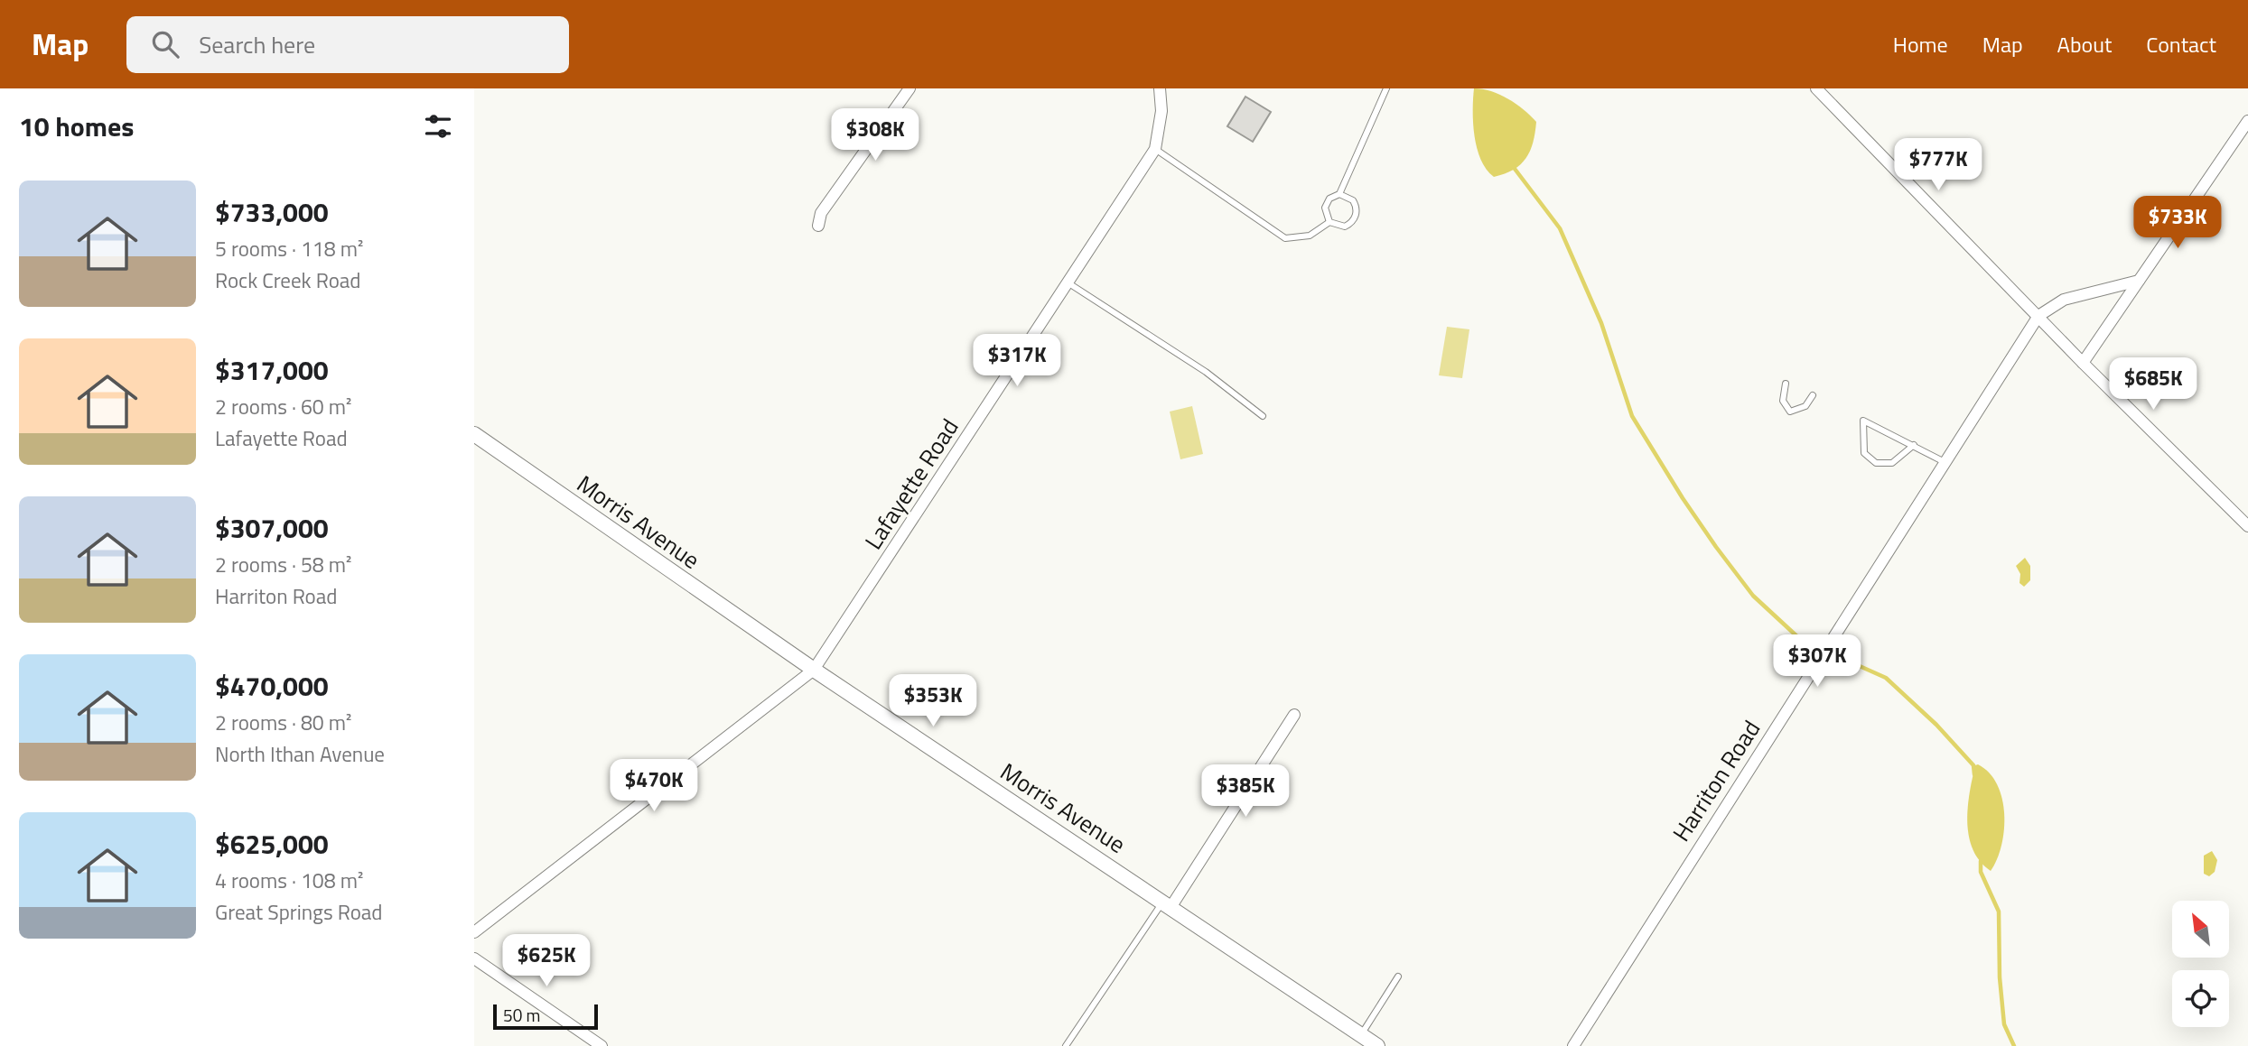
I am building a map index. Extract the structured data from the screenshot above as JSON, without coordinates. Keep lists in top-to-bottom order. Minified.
{"streets":{"street":["Lafayette Road","Morris Avenue","Harriton Road"]},"crossings":[["Lafayette Road","Morris Avenue"]],"scale_bar":"50 m","north":"top left","page":{"header":"Map","search":"Search here","nav":["Home","Map","About","Contact"],"heading":"10 homes","price":["$308K","$777K","$733K","$317K","$685K","$307K","$353K","$470K","$385K","$625K"],"list":[{"name":"$733,000","note":"5 rooms · 118 m² · Rock Creek Road"},{"name":"$317,000","note":"2 rooms · 60 m² · Lafayette Road"},{"name":"$307,000","note":"2 rooms · 58 m² · Harriton Road"},{"name":"$470,000","note":"2 rooms · 80 m² · North Ithan Avenue"},{"name":"$625,000","note":"4 rooms · 108 m² · Great Springs Road"}],"scale":"50 m"}}
